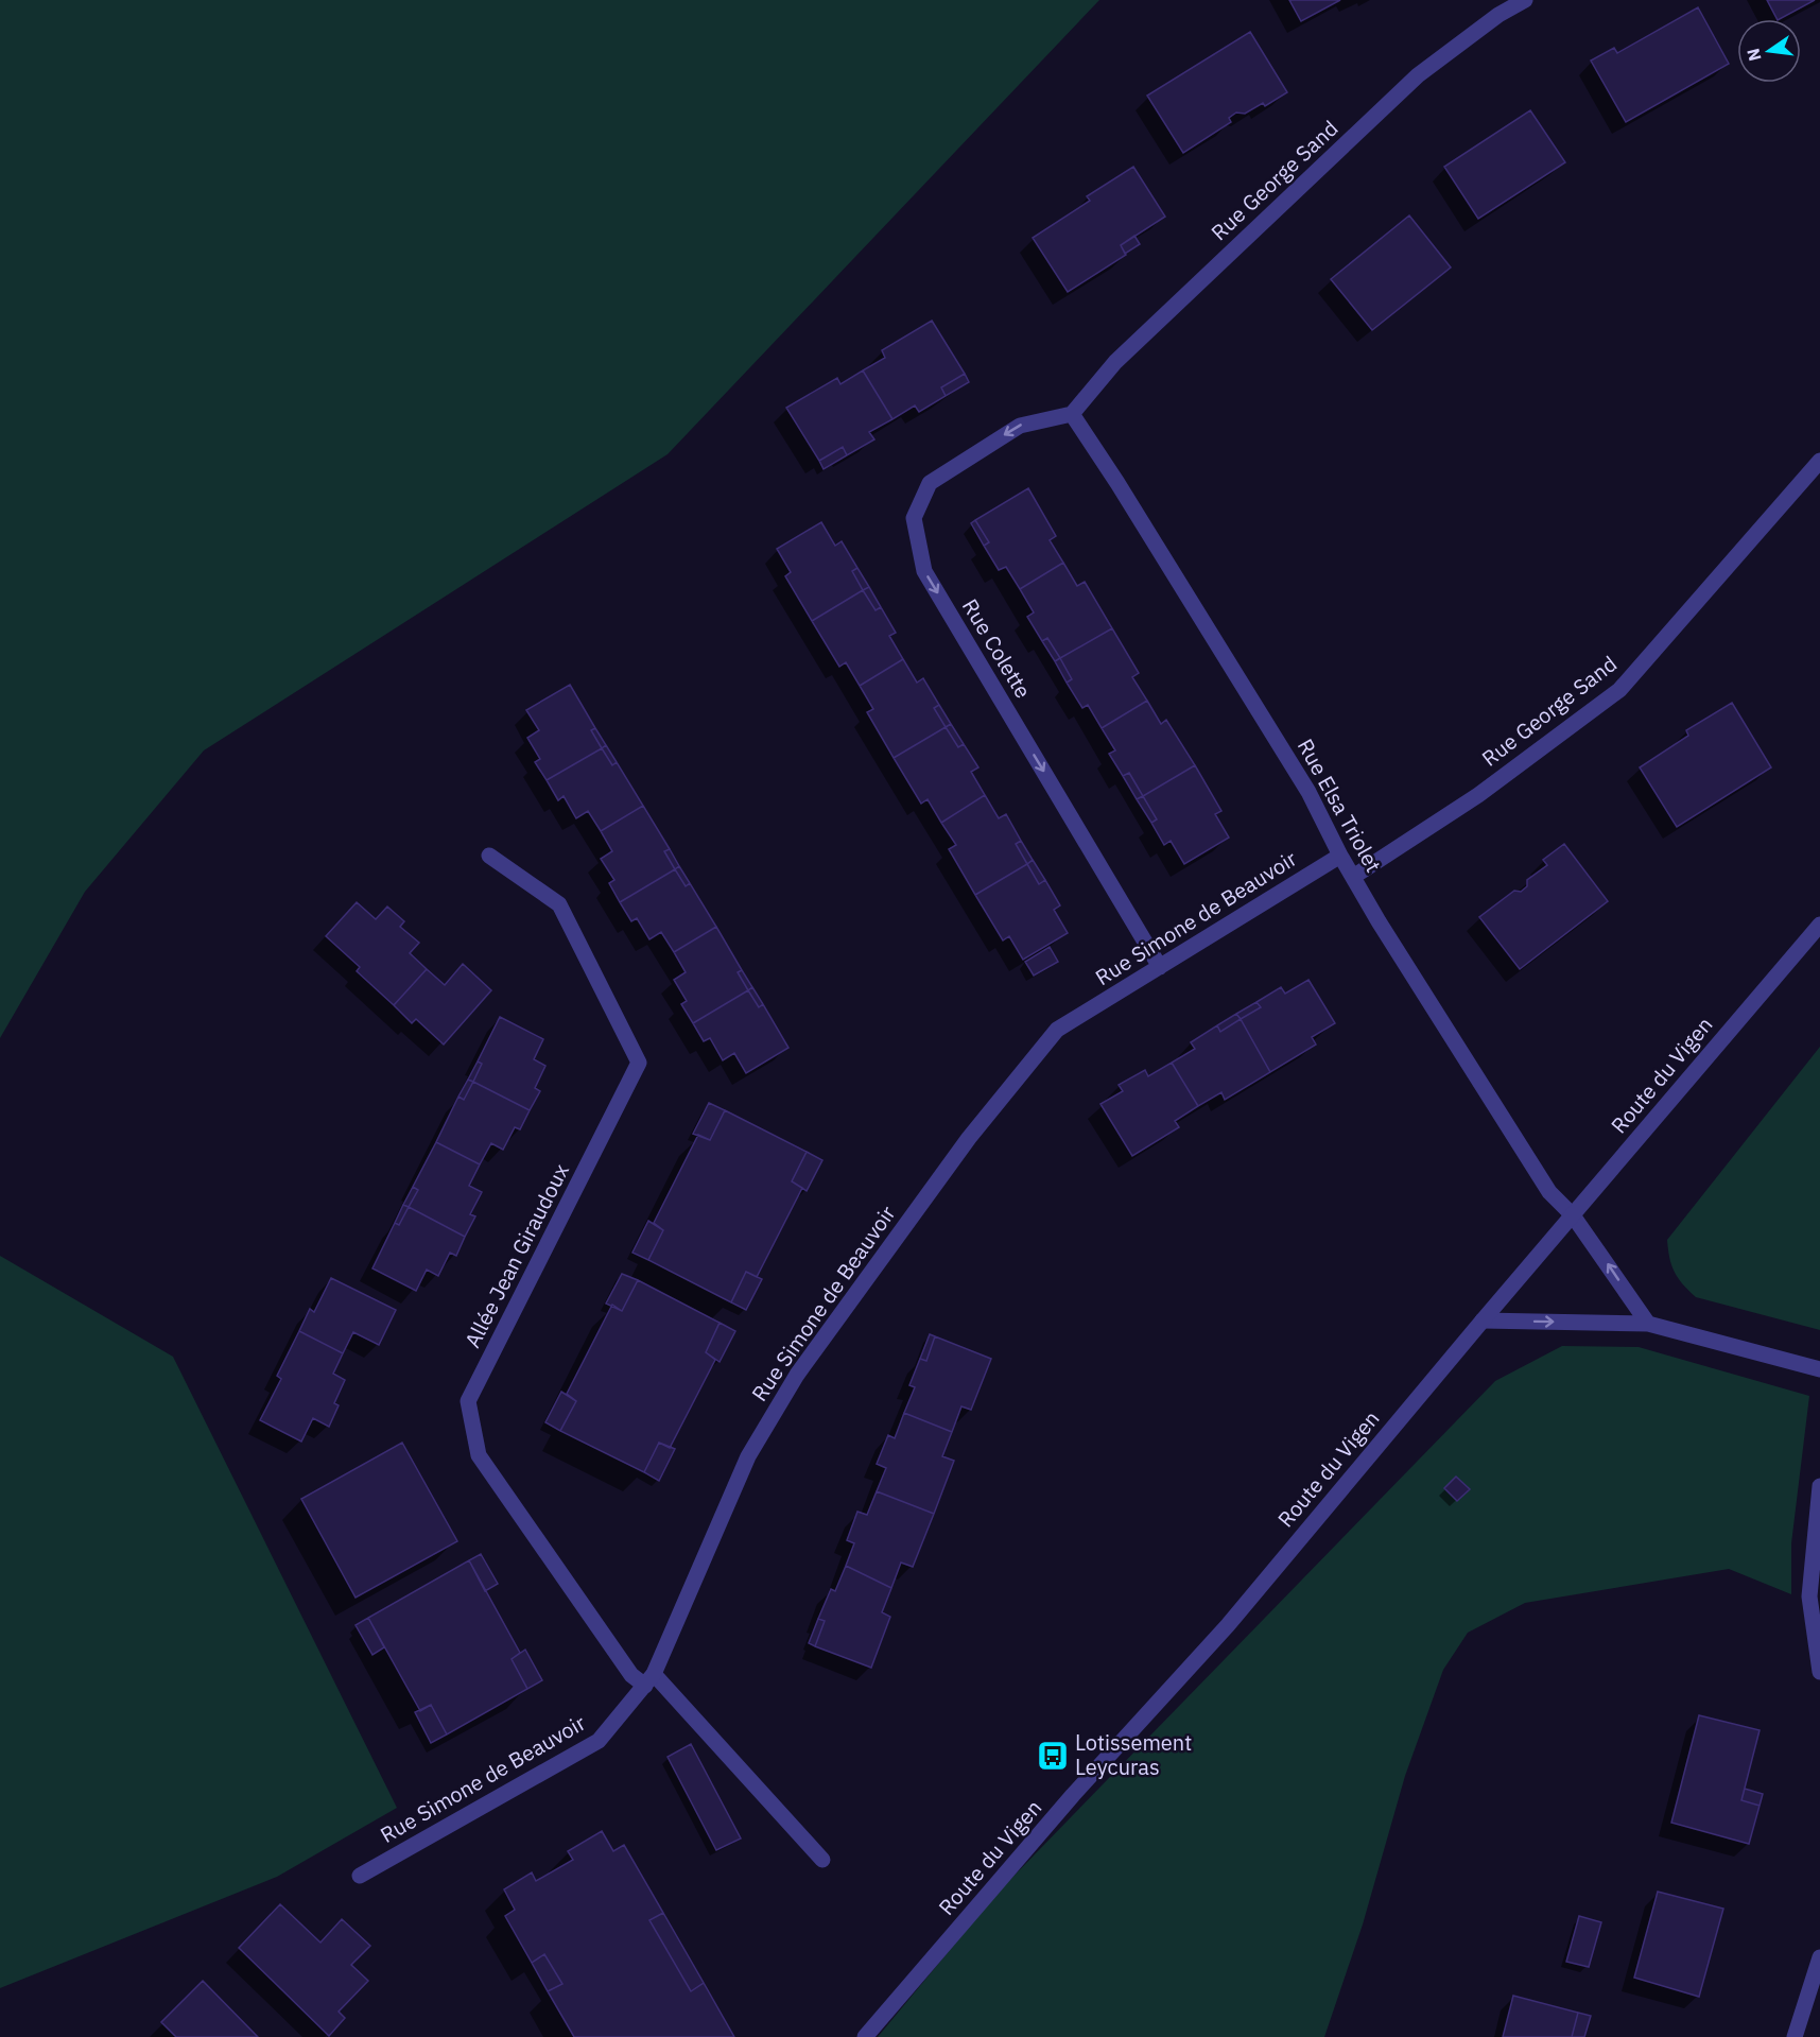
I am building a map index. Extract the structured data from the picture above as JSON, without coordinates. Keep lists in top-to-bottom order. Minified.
{"streets":{"street":["Rue George Sand","Rue Colette","Rue Elsa Triolet","Rue Simone de Beauvoir","Route du Vigen","Allée Jean Giraudoux"]},"crossings":[["Rue George Sand","Rue Colette"],["Rue George Sand","Rue Elsa Triolet"],["Rue Colette","Rue Elsa Triolet"],["Rue Colette","Rue Simone de Beauvoir"],["Rue Elsa Triolet","Rue Simone de Beauvoir"],["Rue Elsa Triolet","Route du Vigen"],["Rue Simone de Beauvoir","Allée Jean Giraudoux"]],"places":{"bus stop":["Lotissement Leycuras"]},"north":"left"}
